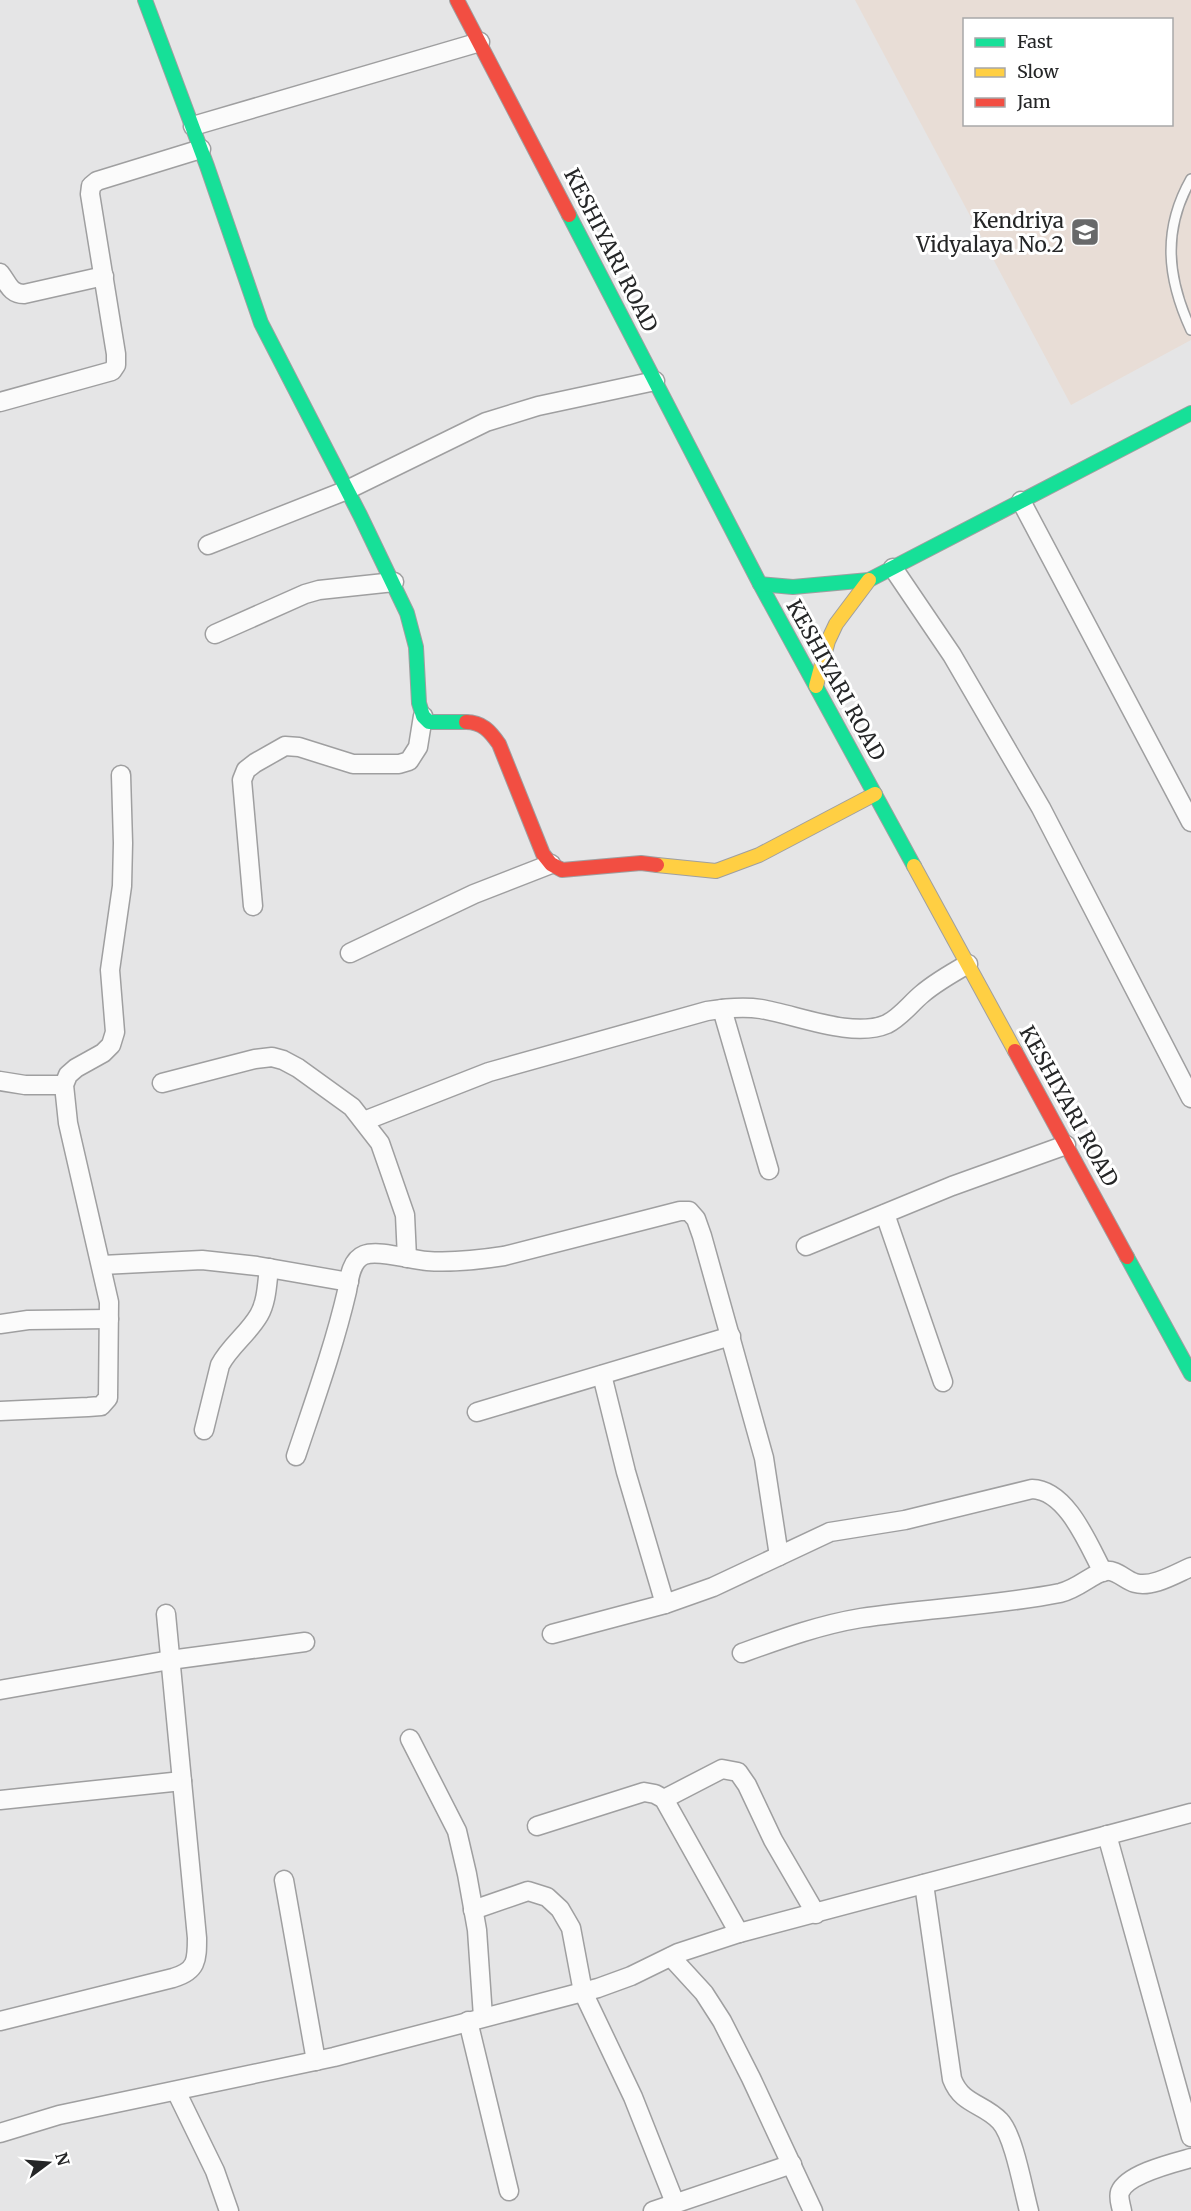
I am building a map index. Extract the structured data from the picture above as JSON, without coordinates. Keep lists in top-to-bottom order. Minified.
{"streets":{"street":["KESHIYARI ROAD"]},"places":{"school or university":["Kendriya Vidyalaya No.2"]},"legend":["Fast","Slow","Jam"],"north":"right"}
